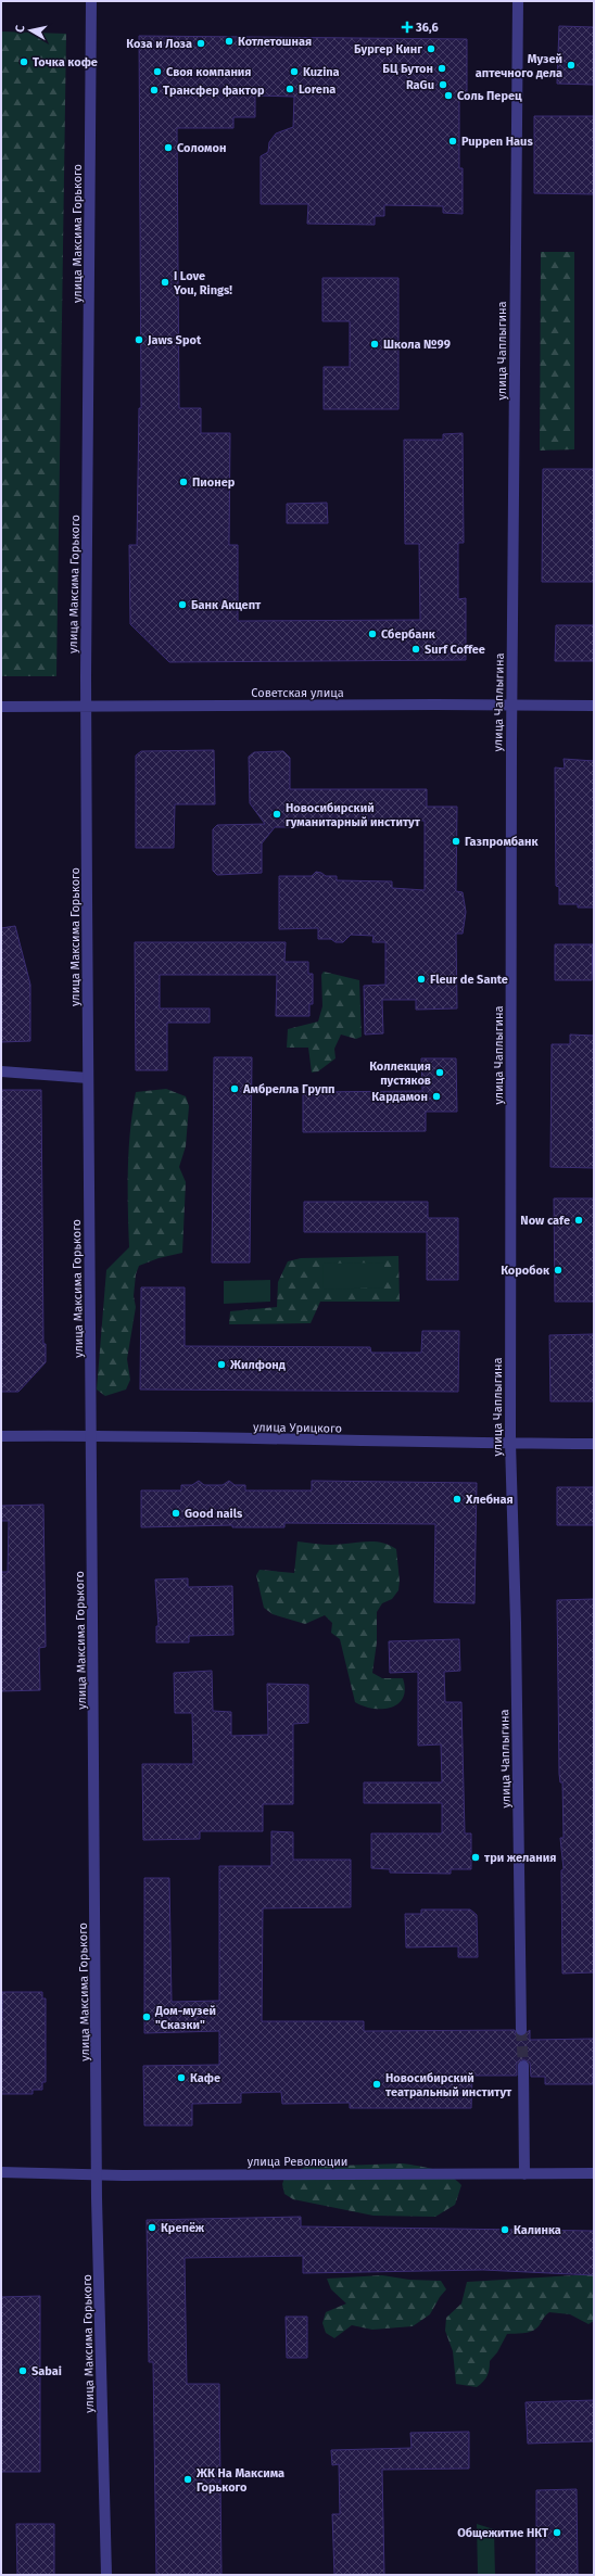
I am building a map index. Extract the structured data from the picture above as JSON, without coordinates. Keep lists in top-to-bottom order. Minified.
{"streets":{"street":["улица Максима Горького","улица Чаплыгина","Советская улица","улица Урицкого","улица Революции"]},"crossings":[["улица Максима Горького","Советская улица"],["улица Максима Горького","улица Урицкого"],["улица Максима Горького","улица Революции"],["улица Чаплыгина","Советская улица"],["улица Чаплыгина","улица Урицкого"]],"places":{"health":["36,6"],"other":["Котлетошная","Коза и Лоза","Бургер Кинг","Точка кофе","Музей аптечного дела","БЦ Бутон","Своя компания","Kuzina","RaGu","Lorena","Трансфер фактор","Соль Перец","Puppen Haus","Соломон","I Love You, Rings!","Jaws Spot","Школа №99","Пионер","Банк Акцепт","Сбербанк","Surf Coffee","Новосибирский гуманитарный институт","Газпромбанк","Fleur de Sante","Коллекция пустяков","Амбрелла Групп","Кардамон","Now cafe","Коробок","Жилфонд","Хлебная","Good nails","три желания","Дом-музей \"Сказки\"","Кафе","Новосибирский театральный институт","Крепёж","Калинка","Sabai","ЖК На Максима Горького","Общежитие НКТ"]},"north":"left"}
